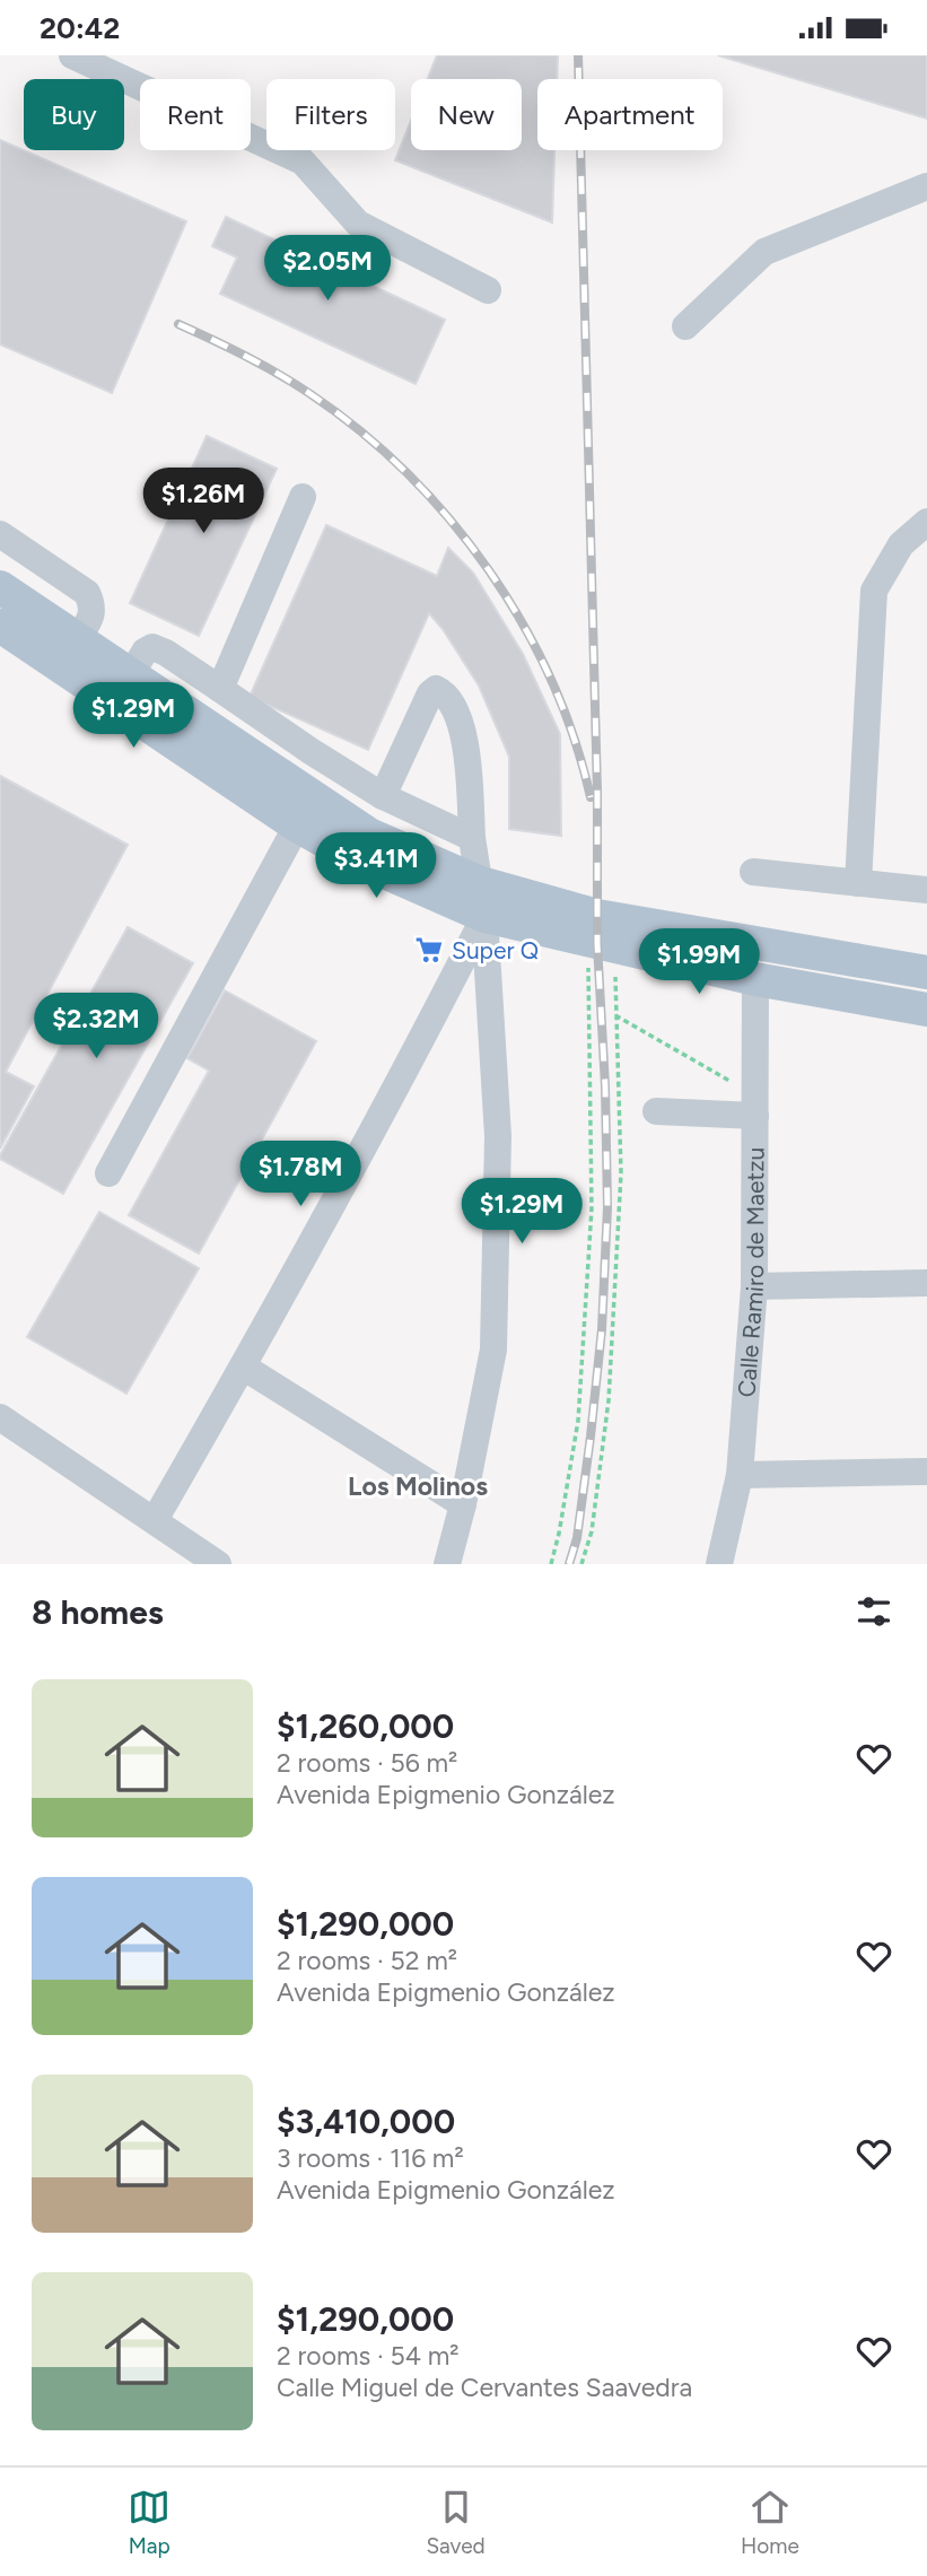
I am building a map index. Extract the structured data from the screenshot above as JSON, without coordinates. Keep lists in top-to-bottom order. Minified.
{"streets":{"street":["Calle Ramiro de Maetzu"]},"districts":["Los Molinos"],"places":{"supermarket":["Super Q"]},"page":{"status":"20:42","chip":["Buy","Rent","Filters","New","Apartment"],"price":["$2.05M","$1.26M","$1.29M","$3.41M","$1.99M","$2.32M","$1.78M","$1.29M"],"heading":"8 homes","list":[{"name":"$1,260,000","note":"2 rooms · 56 m² · Avenida Epigmenio González"},{"name":"$1,290,000","note":"2 rooms · 52 m² · Avenida Epigmenio González"},{"name":"$3,410,000","note":"3 rooms · 116 m² · Avenida Epigmenio González"},{"name":"$1,290,000","note":"2 rooms · 54 m² · Calle Miguel de Cervantes Saavedra"}],"tabs":["Map","Saved","Home"]}}
